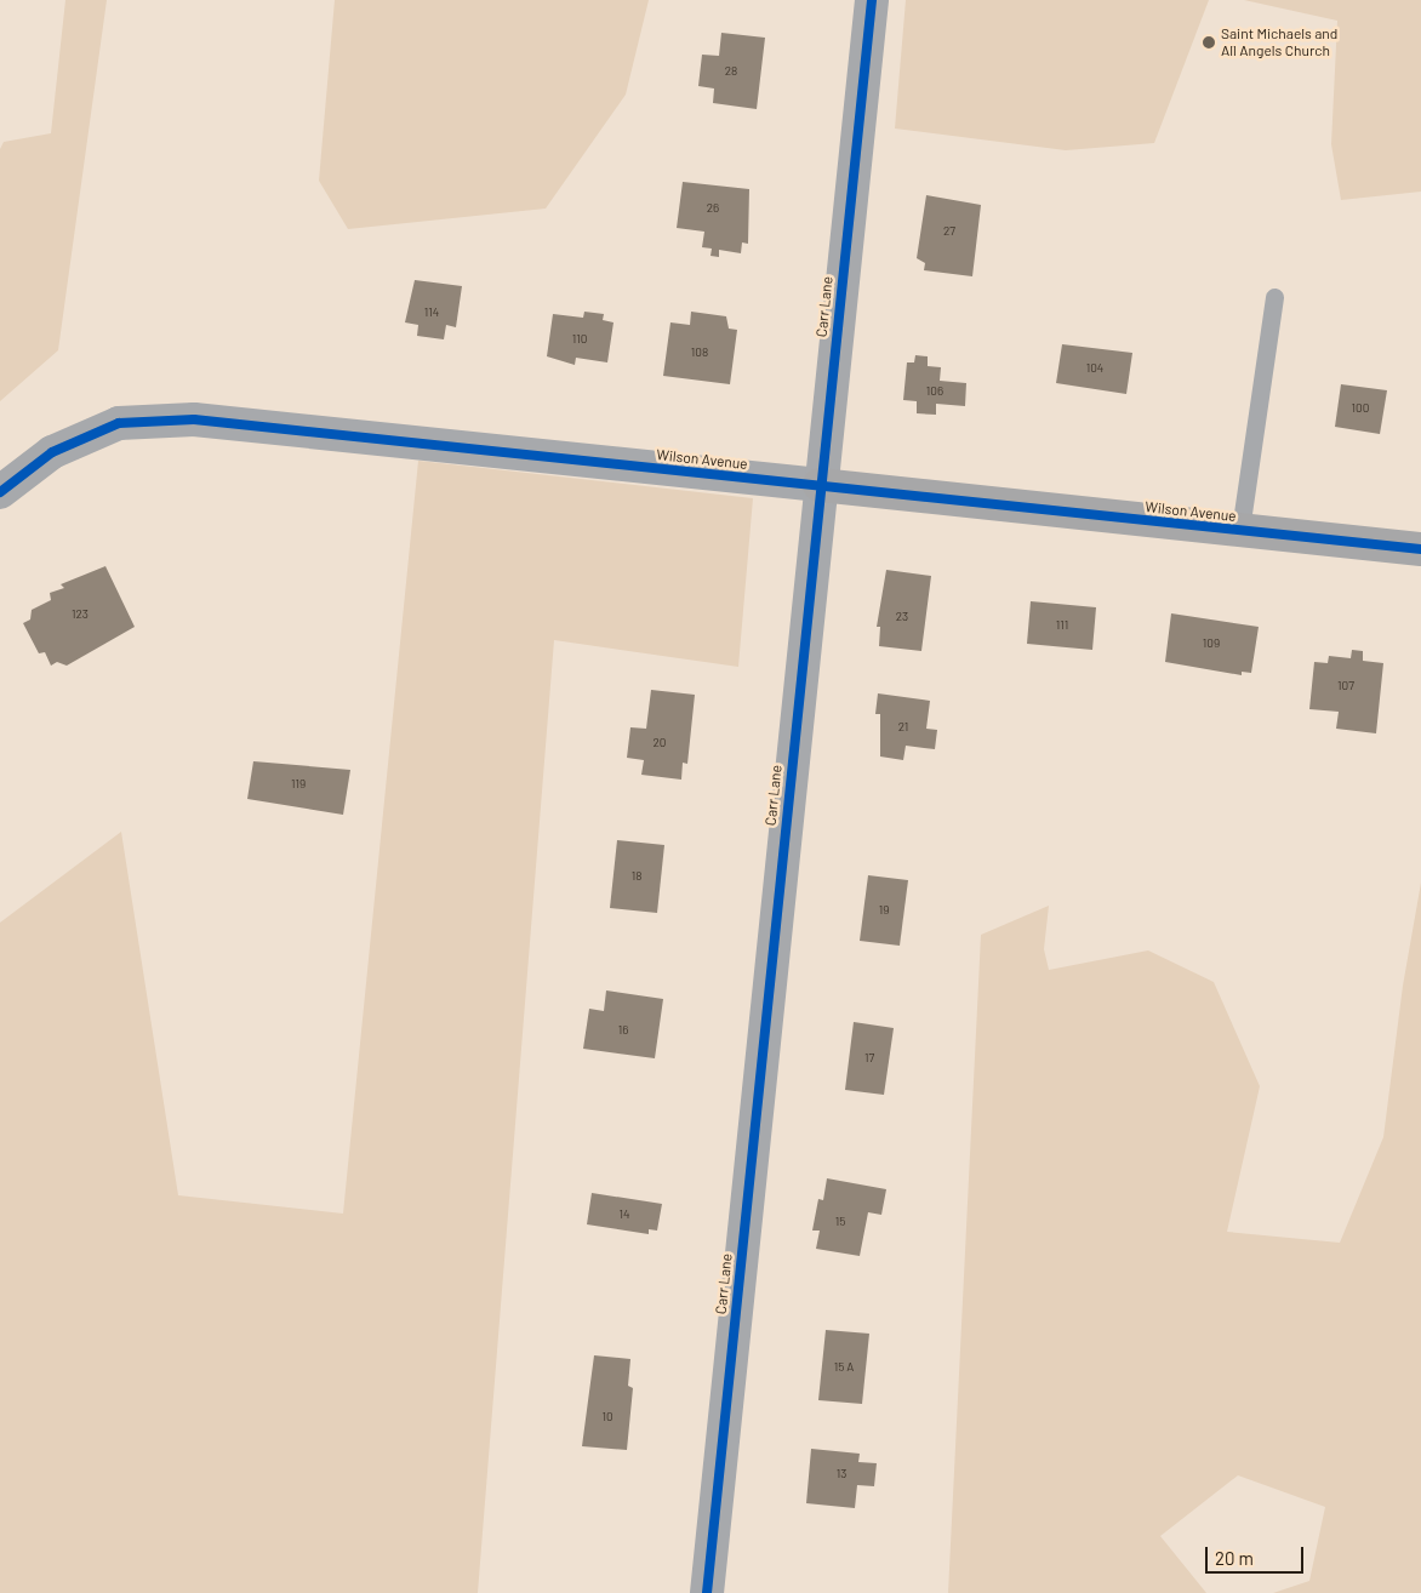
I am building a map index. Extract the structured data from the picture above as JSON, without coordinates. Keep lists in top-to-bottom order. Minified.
{"streets":{"street":["Carr Lane","Wilson Avenue"]},"crossings":[["Carr Lane","Wilson Avenue"]],"places":["Saint Michaels and All Angels Church"],"house_numbers":["28","26","27","114","110","108","104","106","100","123","23","111","109","107","21","20","119","18","19","16","17","14","15","15 A","10","13"],"scale_bar":"20 m"}
